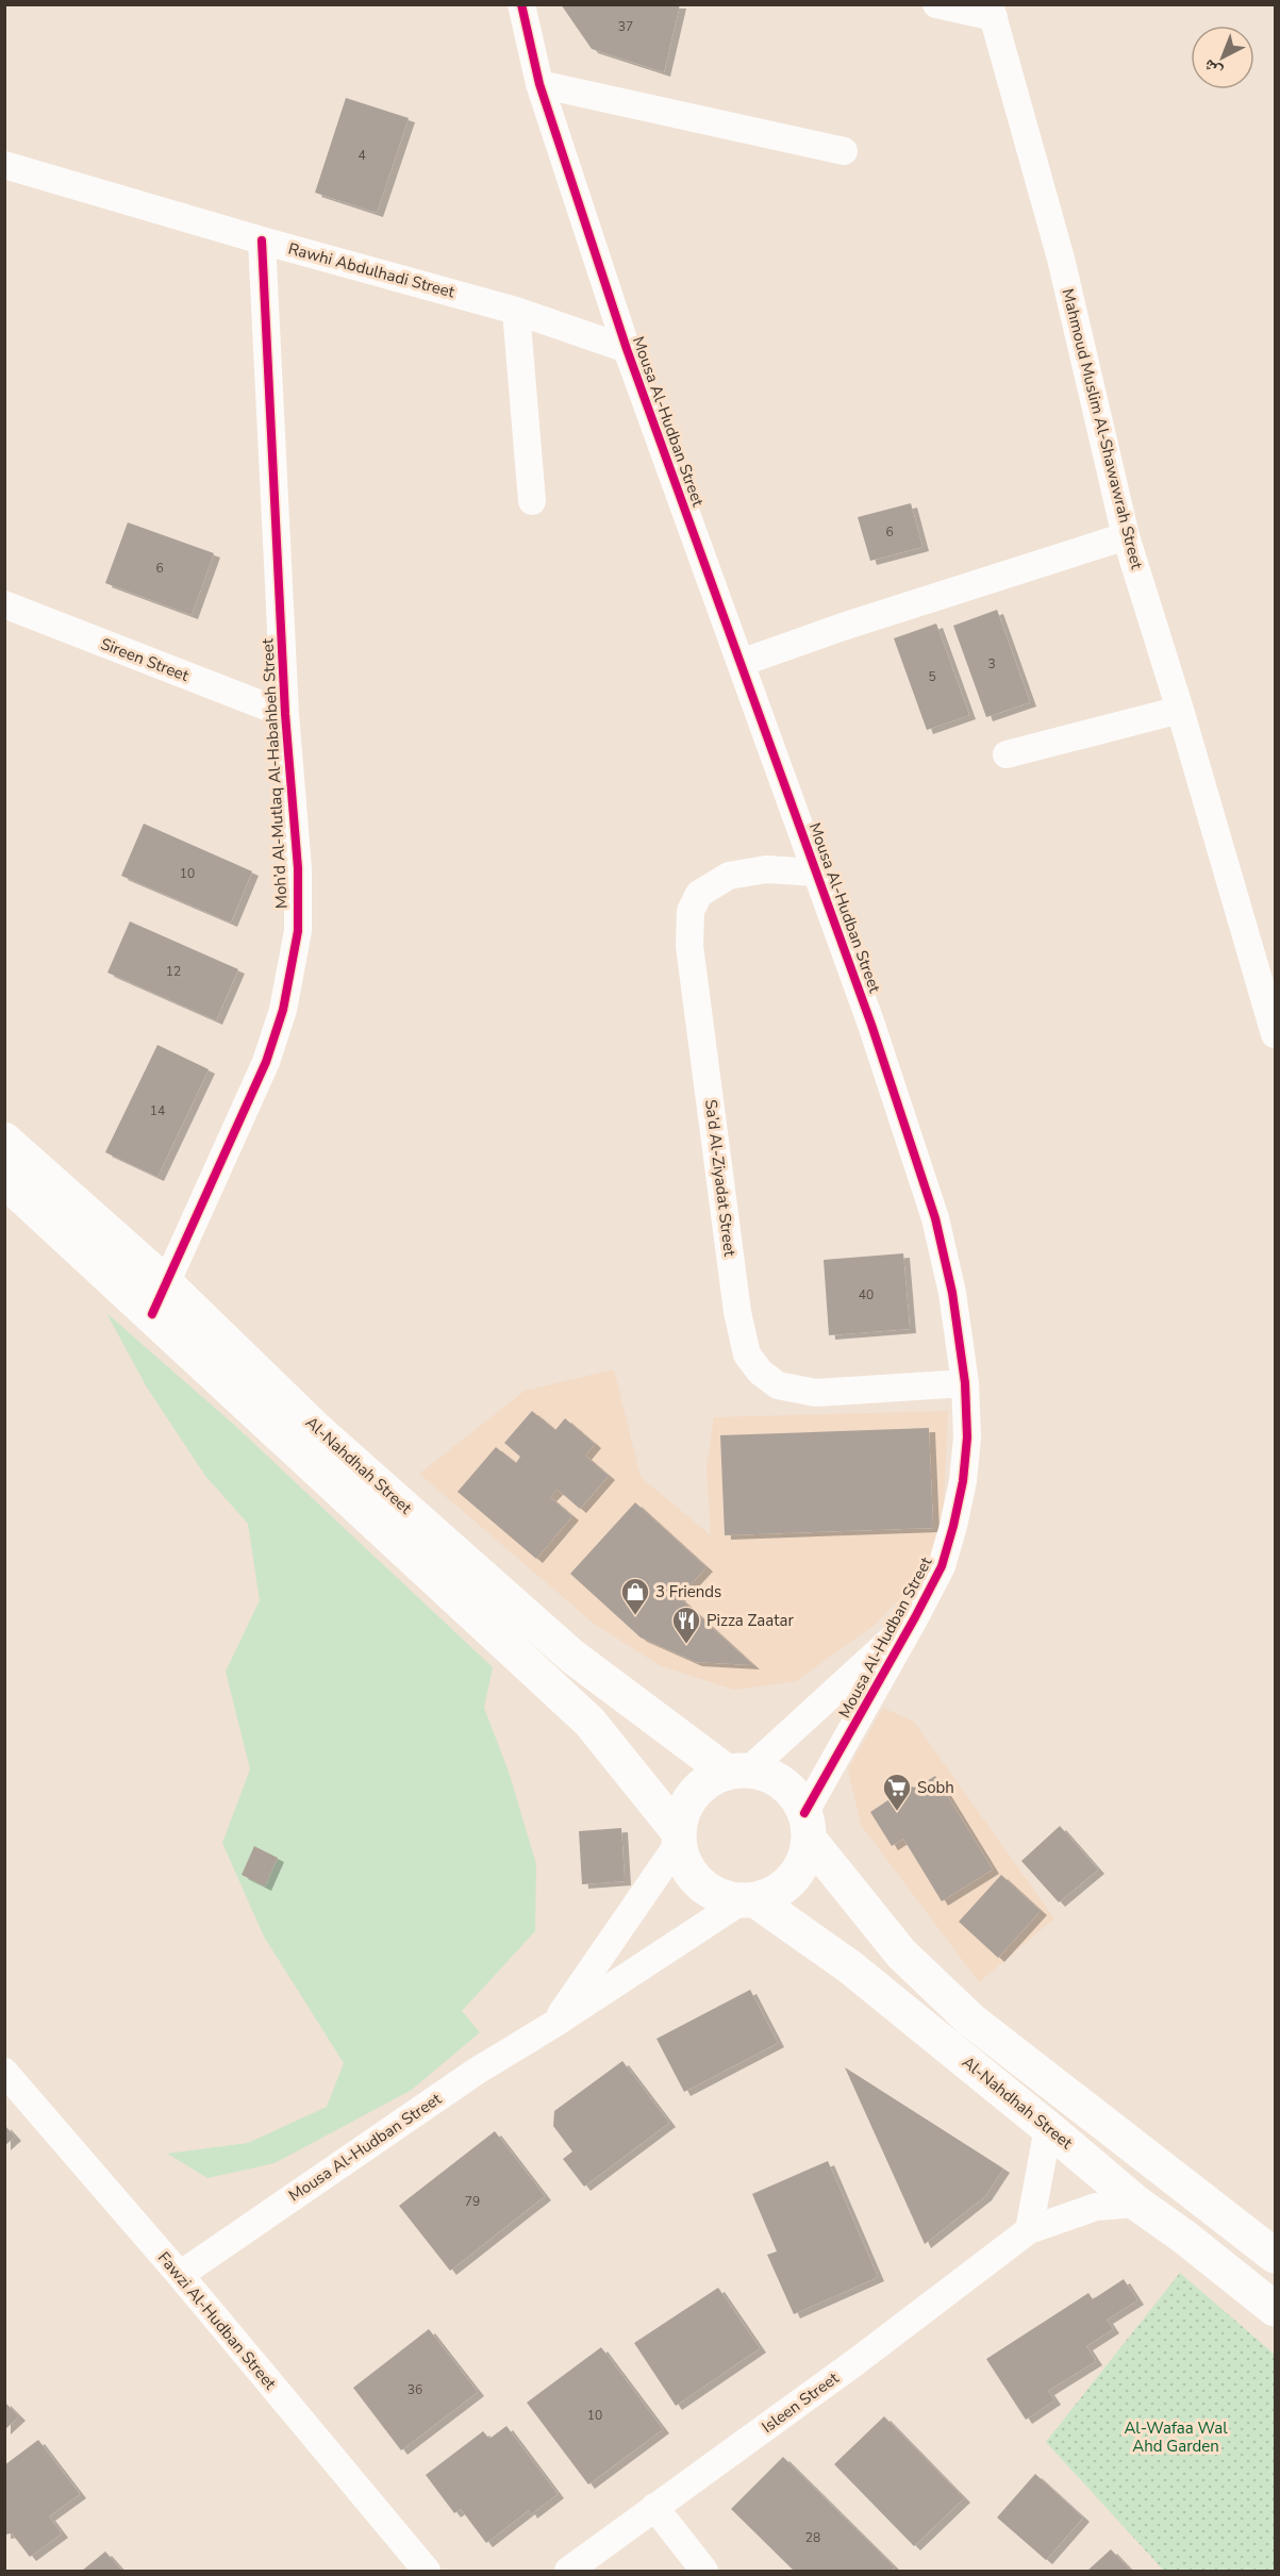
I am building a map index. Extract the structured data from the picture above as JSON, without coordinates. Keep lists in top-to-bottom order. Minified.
{"streets":{"street":["Rawhi Abdulhadi Street","Mousa Al-Hudban Street","Mahmoud Muslim Al-Shawawrah Street","Sireen Street","Moh’d Al-Mutlaq Al-Habahbeh Street","Sa’d Al-Ziyadat Street","Al-Nahdhah Street","Fawzi Al-Hudban Street","Isleen Street"]},"crossings":[["Rawhi Abdulhadi Street","Mousa Al-Hudban Street"],["Rawhi Abdulhadi Street","Moh’d Al-Mutlaq Al-Habahbeh Street"],["Mousa Al-Hudban Street","Sa’d Al-Ziyadat Street"],["Mousa Al-Hudban Street","Al-Nahdhah Street"],["Mousa Al-Hudban Street","Fawzi Al-Hudban Street"],["Sireen Street","Moh’d Al-Mutlaq Al-Habahbeh Street"],["Moh’d Al-Mutlaq Al-Habahbeh Street","Al-Nahdhah Street"],["Al-Nahdhah Street","Isleen Street"]],"parks":["Al-Wafaa Wal Ahd Garden"],"places":{"shop":["3 Friends"],"restaurant":["Pizza Zaatar"],"supermarket":["Sobh"]},"house_numbers":["37","4","6","6","3","5","10","12","14","40","79","36","10","28"],"north":"bottom left"}
